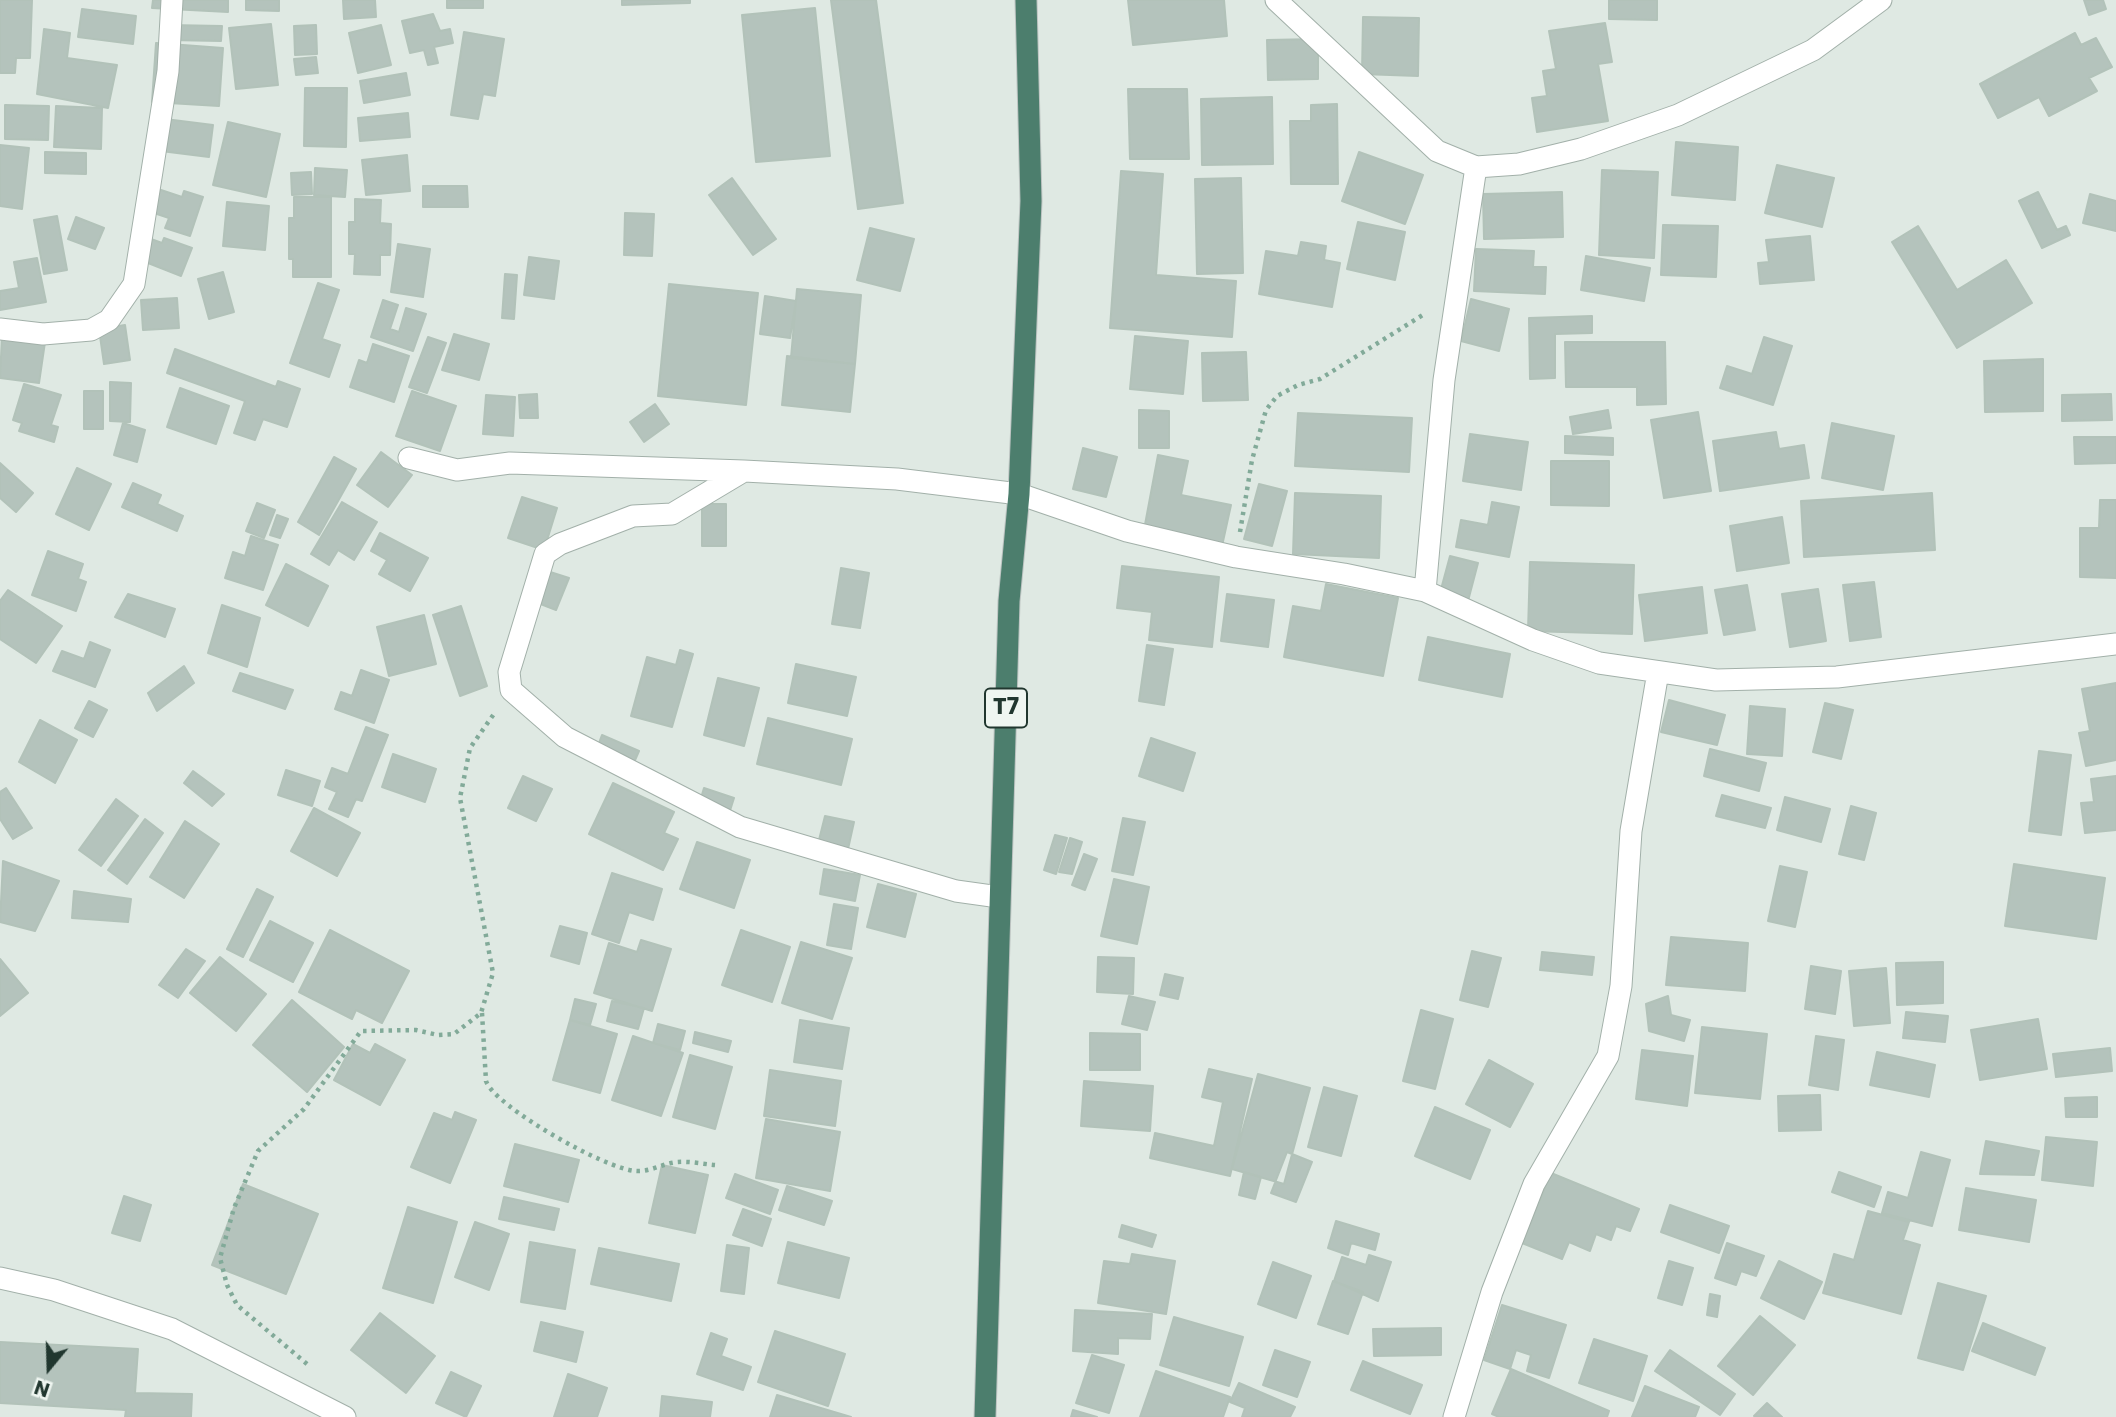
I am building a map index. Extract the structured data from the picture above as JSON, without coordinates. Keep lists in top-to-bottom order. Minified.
{"streets":{"highway":["T7"]},"north":"bottom"}
